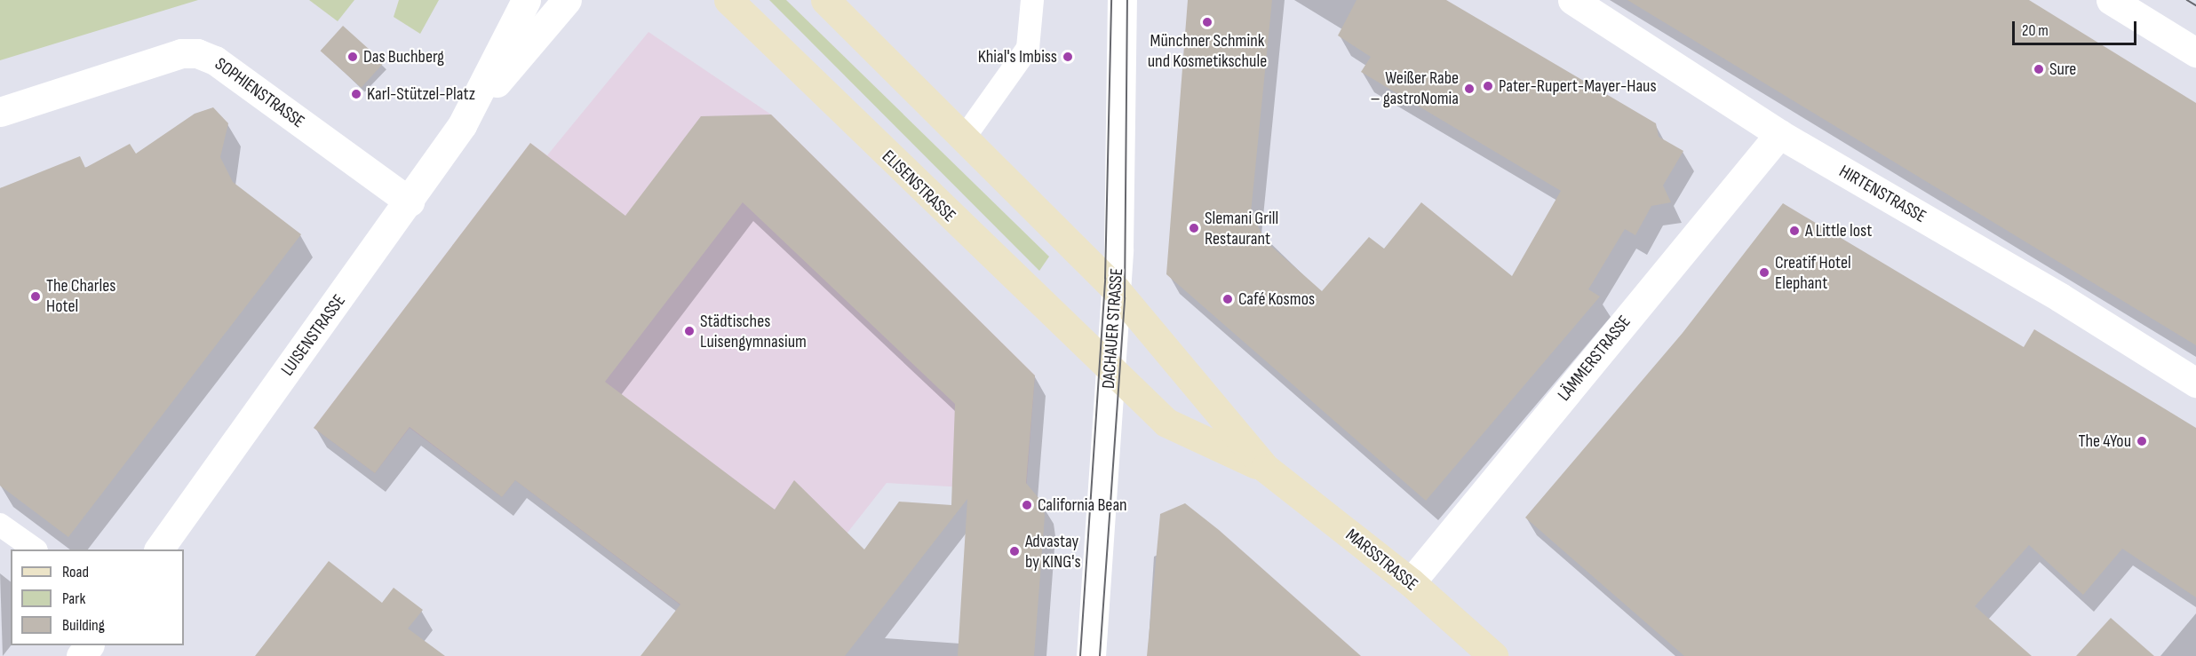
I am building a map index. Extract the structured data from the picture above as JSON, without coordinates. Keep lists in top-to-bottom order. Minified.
{"streets":{"main road":["ELISENSTRASSE","MARSSTRASSE"],"street":["SOPHIENSTRASSE","HIRTENSTRASSE","DACHAUER STRASSE","LUISENSTRASSE","LÄMMERSTRASSE"]},"crossings":[["SOPHIENSTRASSE","LUISENSTRASSE"],["ELISENSTRASSE","DACHAUER STRASSE"],["ELISENSTRASSE","MARSSTRASSE"],["HIRTENSTRASSE","LÄMMERSTRASSE"],["DACHAUER STRASSE","MARSSTRASSE"],["LÄMMERSTRASSE","MARSSTRASSE"]],"places":["Münchner Schmink und Kosmetikschule","Das Buchberg","Khial's Imbiss","Sure","Pater-Rupert-Mayer-Haus","Weißer Rabe – gastroNomia","Karl-Stützel-Platz","Slemani Grill Restaurant","A Little lost","Creatif Hotel Elephant","The Charles Hotel","Café Kosmos","Städtisches Luisengymnasium","The 4You","California Bean","Advastay by KING's"],"legend":["Road","Park","Building"],"scale_bar":"20 m"}
